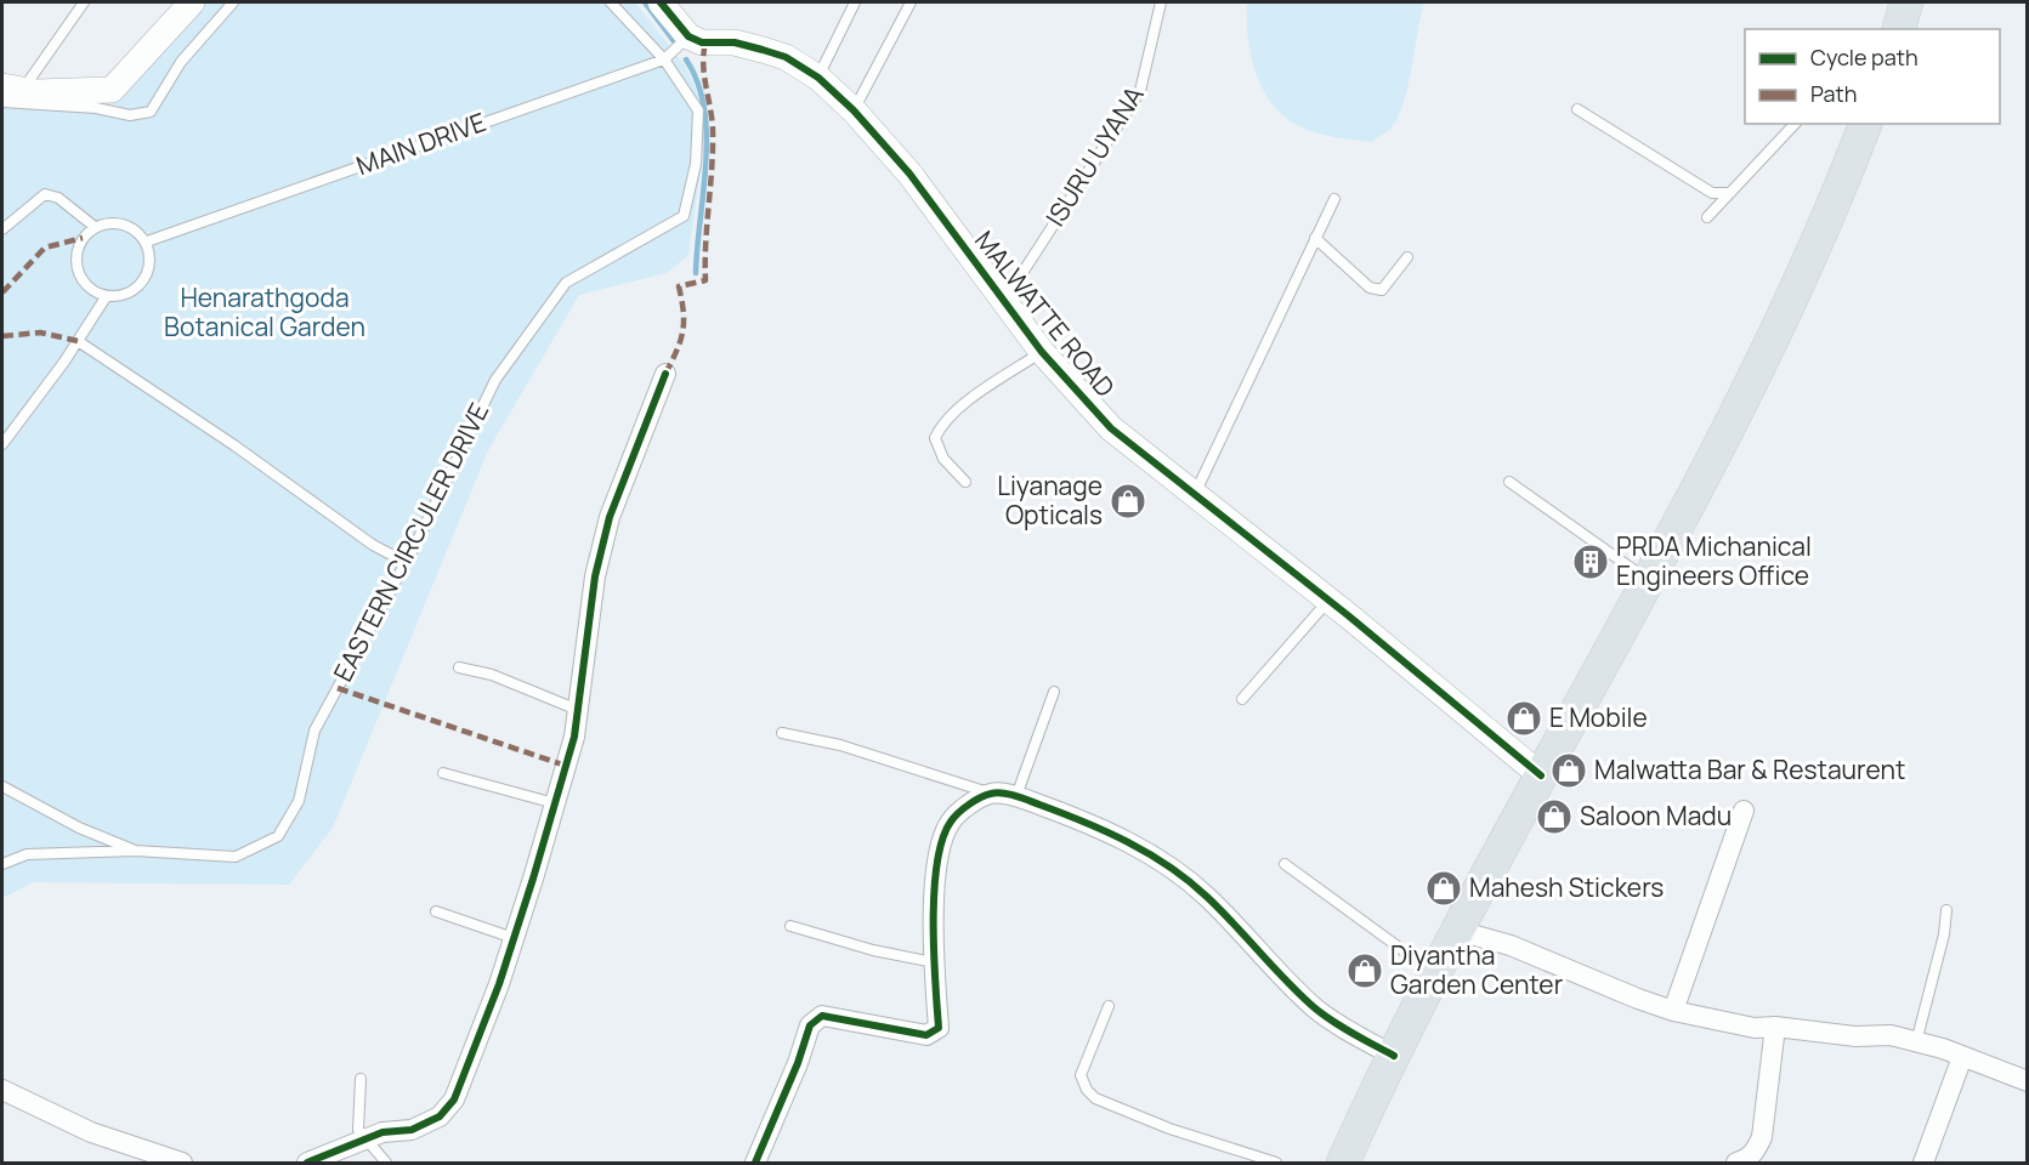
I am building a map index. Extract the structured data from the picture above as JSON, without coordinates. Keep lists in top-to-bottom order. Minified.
{"streets":{"street":["MALWATTE ROAD"],"lane":["MAIN DRIVE","ISURU UYANA","EASTERN CIRCULER DRIVE"]},"crossings":[["MAIN DRIVE","MALWATTE ROAD"],["MAIN DRIVE","EASTERN CIRCULER DRIVE"],["ISURU UYANA","MALWATTE ROAD"]],"parks":["Henarathgoda Botanical Garden"],"places":{"shop":["Liyanage Opticals","E Mobile","Malwatta Bar & Restaurent","Saloon Madu","Mahesh Stickers","Diyantha Garden Center"],"building":["PRDA Michanical Engineers Office"]},"legend":["Cycle path","Path"]}
